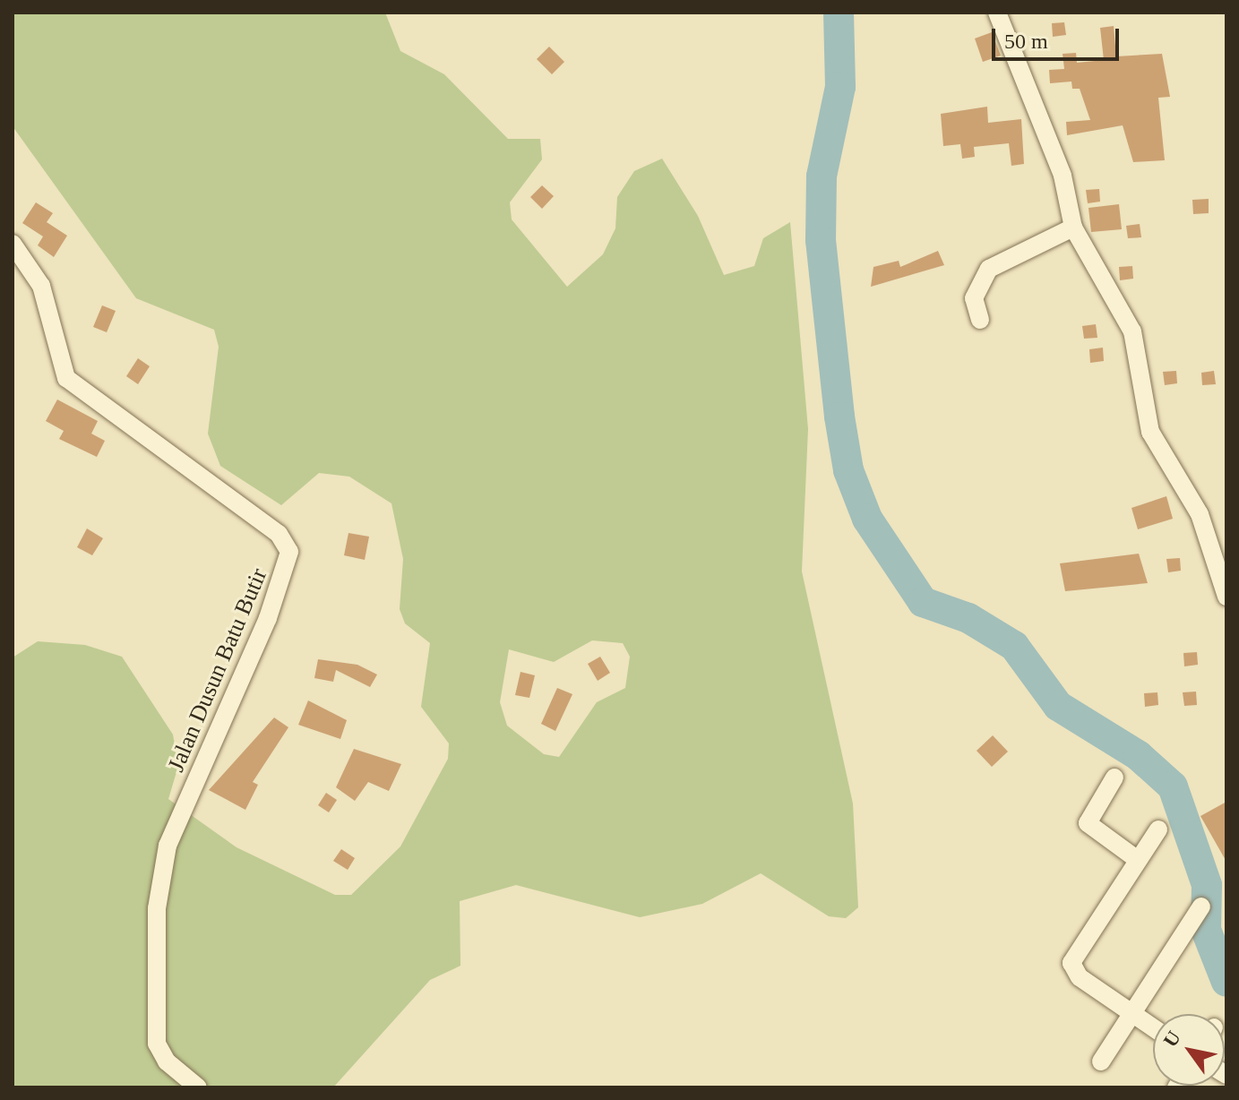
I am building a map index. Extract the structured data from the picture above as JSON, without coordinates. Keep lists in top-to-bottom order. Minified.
{"streets":{"street":["Jalan Dusun Batu Butir"]},"scale_bar":"50 m","north":"top left"}
